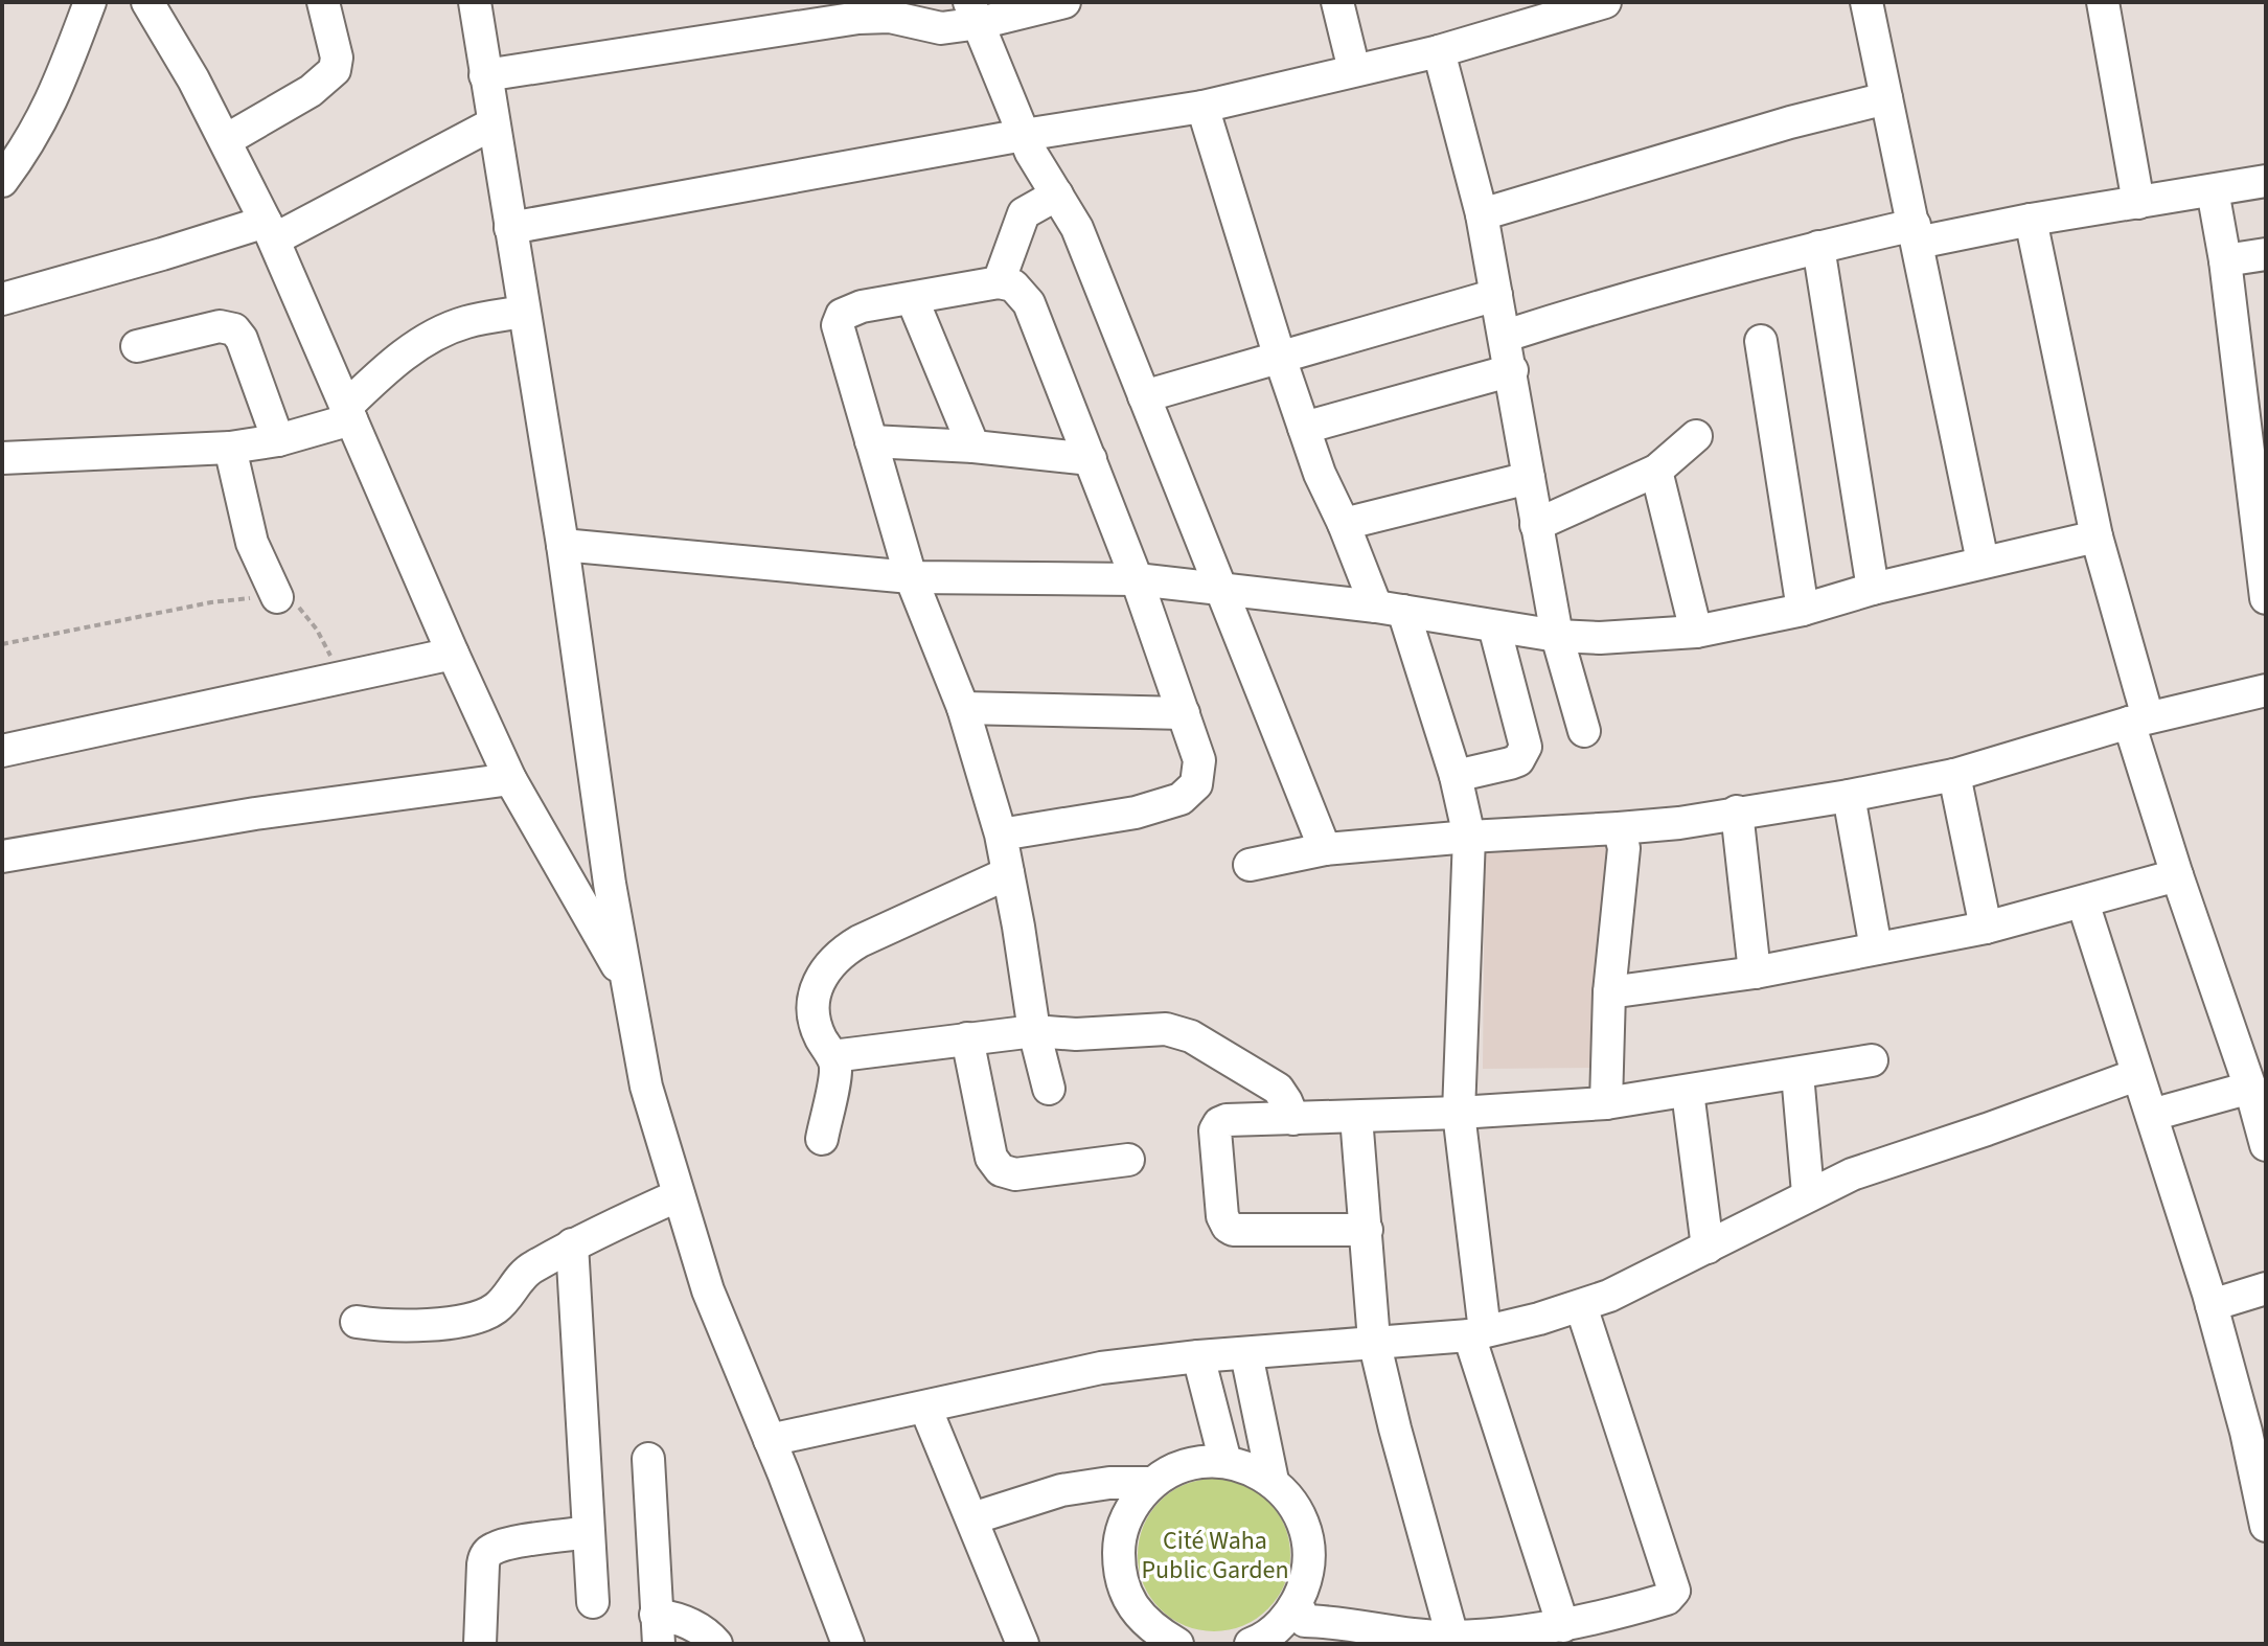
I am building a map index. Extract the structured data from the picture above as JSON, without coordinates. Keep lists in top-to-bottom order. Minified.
{"parks":["Cité Waha Public Garden"]}
